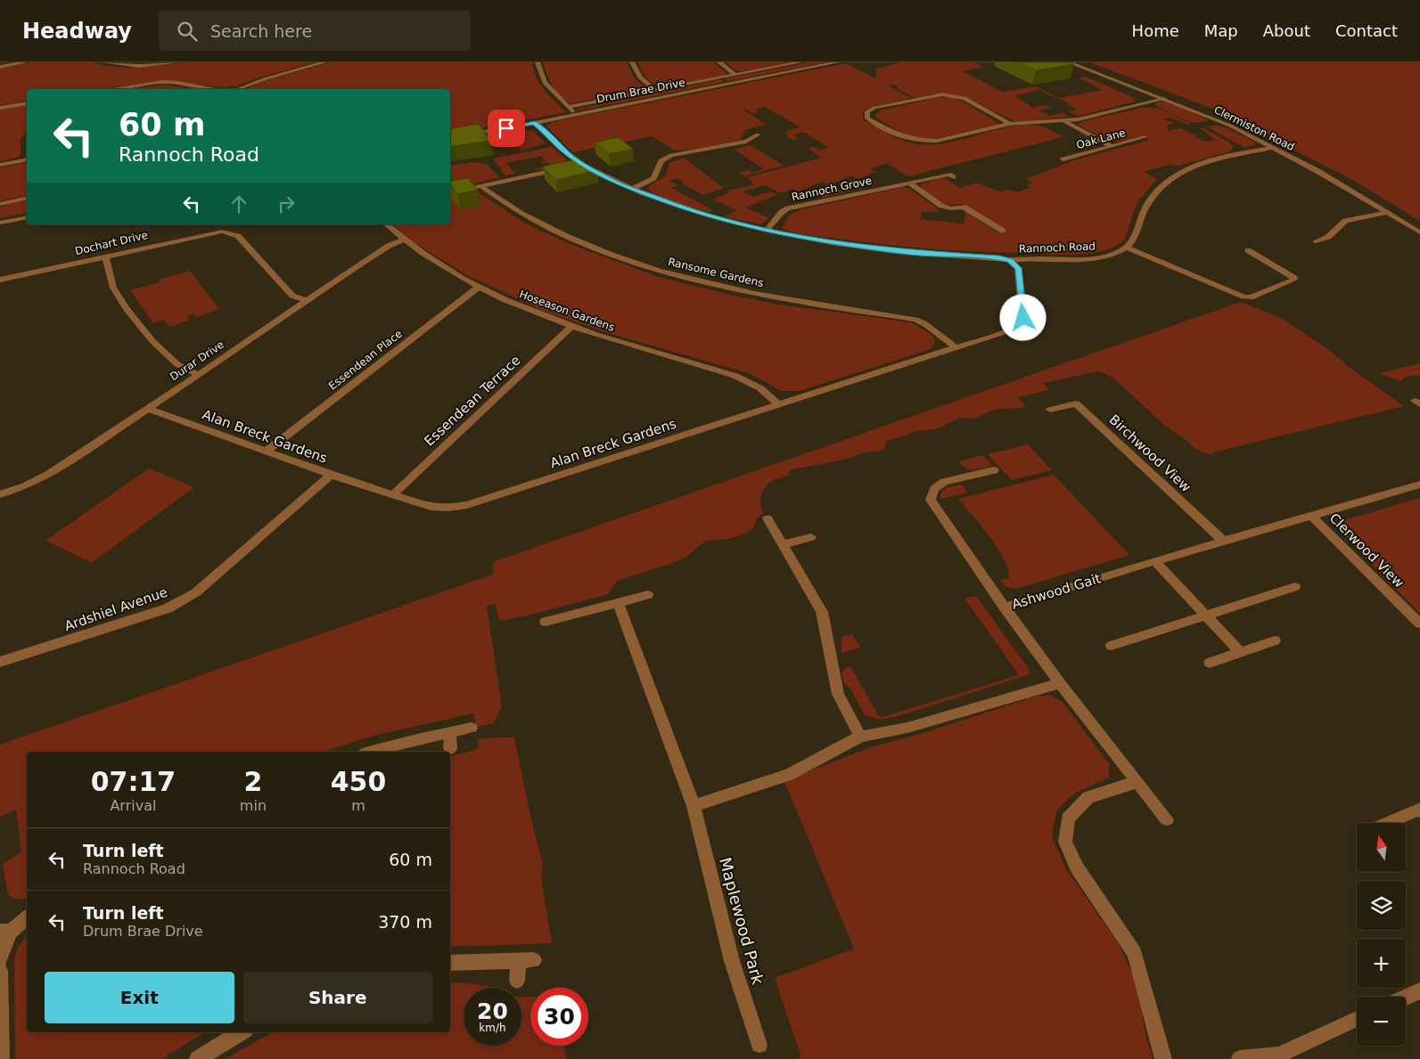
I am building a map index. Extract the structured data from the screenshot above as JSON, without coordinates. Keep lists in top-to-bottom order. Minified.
{"streets":{"street":["Drum Brae Drive","Clermiston Road","Oak Lane","Rannoch Grove","Dochart Drive","Rannoch Road","Ransome Gardens","Hoseason Gardens","Essendean Place","Durar Drive","Essendean Terrace","Alan Breck Gardens","Birchwood View","Clerwood View","Ashwood Gait","Ardshiel Avenue","Maplewood Park"]},"crossings":[["Drum Brae Drive","Rannoch Road"],["Rannoch Grove","Rannoch Road"],["Dochart Drive","Durar Drive"],["Rannoch Road","Alan Breck Gardens"],["Ransome Gardens","Alan Breck Gardens"],["Hoseason Gardens","Essendean Place"],["Hoseason Gardens","Durar Drive"],["Hoseason Gardens","Essendean Terrace"],["Hoseason Gardens","Alan Breck Gardens"],["Essendean Place","Alan Breck Gardens"],["Durar Drive","Alan Breck Gardens"],["Essendean Terrace","Alan Breck Gardens"],["Alan Breck Gardens","Ardshiel Avenue"],["Birchwood View","Ashwood Gait"],["Clerwood View","Ashwood Gait"]],"north":"top","page":{"header":"Headway","search":"Search here","nav":["Home","Map","About","Contact"],"turn":["60 m","Rannoch Road"],"eta":["07:17","Arrival","2","min","450","m"],"map_buttons":["+","−"],"list":[{"name":"Turn left","note":"Rannoch Road","value":"60 m"},{"name":"Turn left","note":"Drum Brae Drive","value":"370 m"}],"buttons":["Exit","Share"],"speed":"20 km/h","limit":"30"}}
